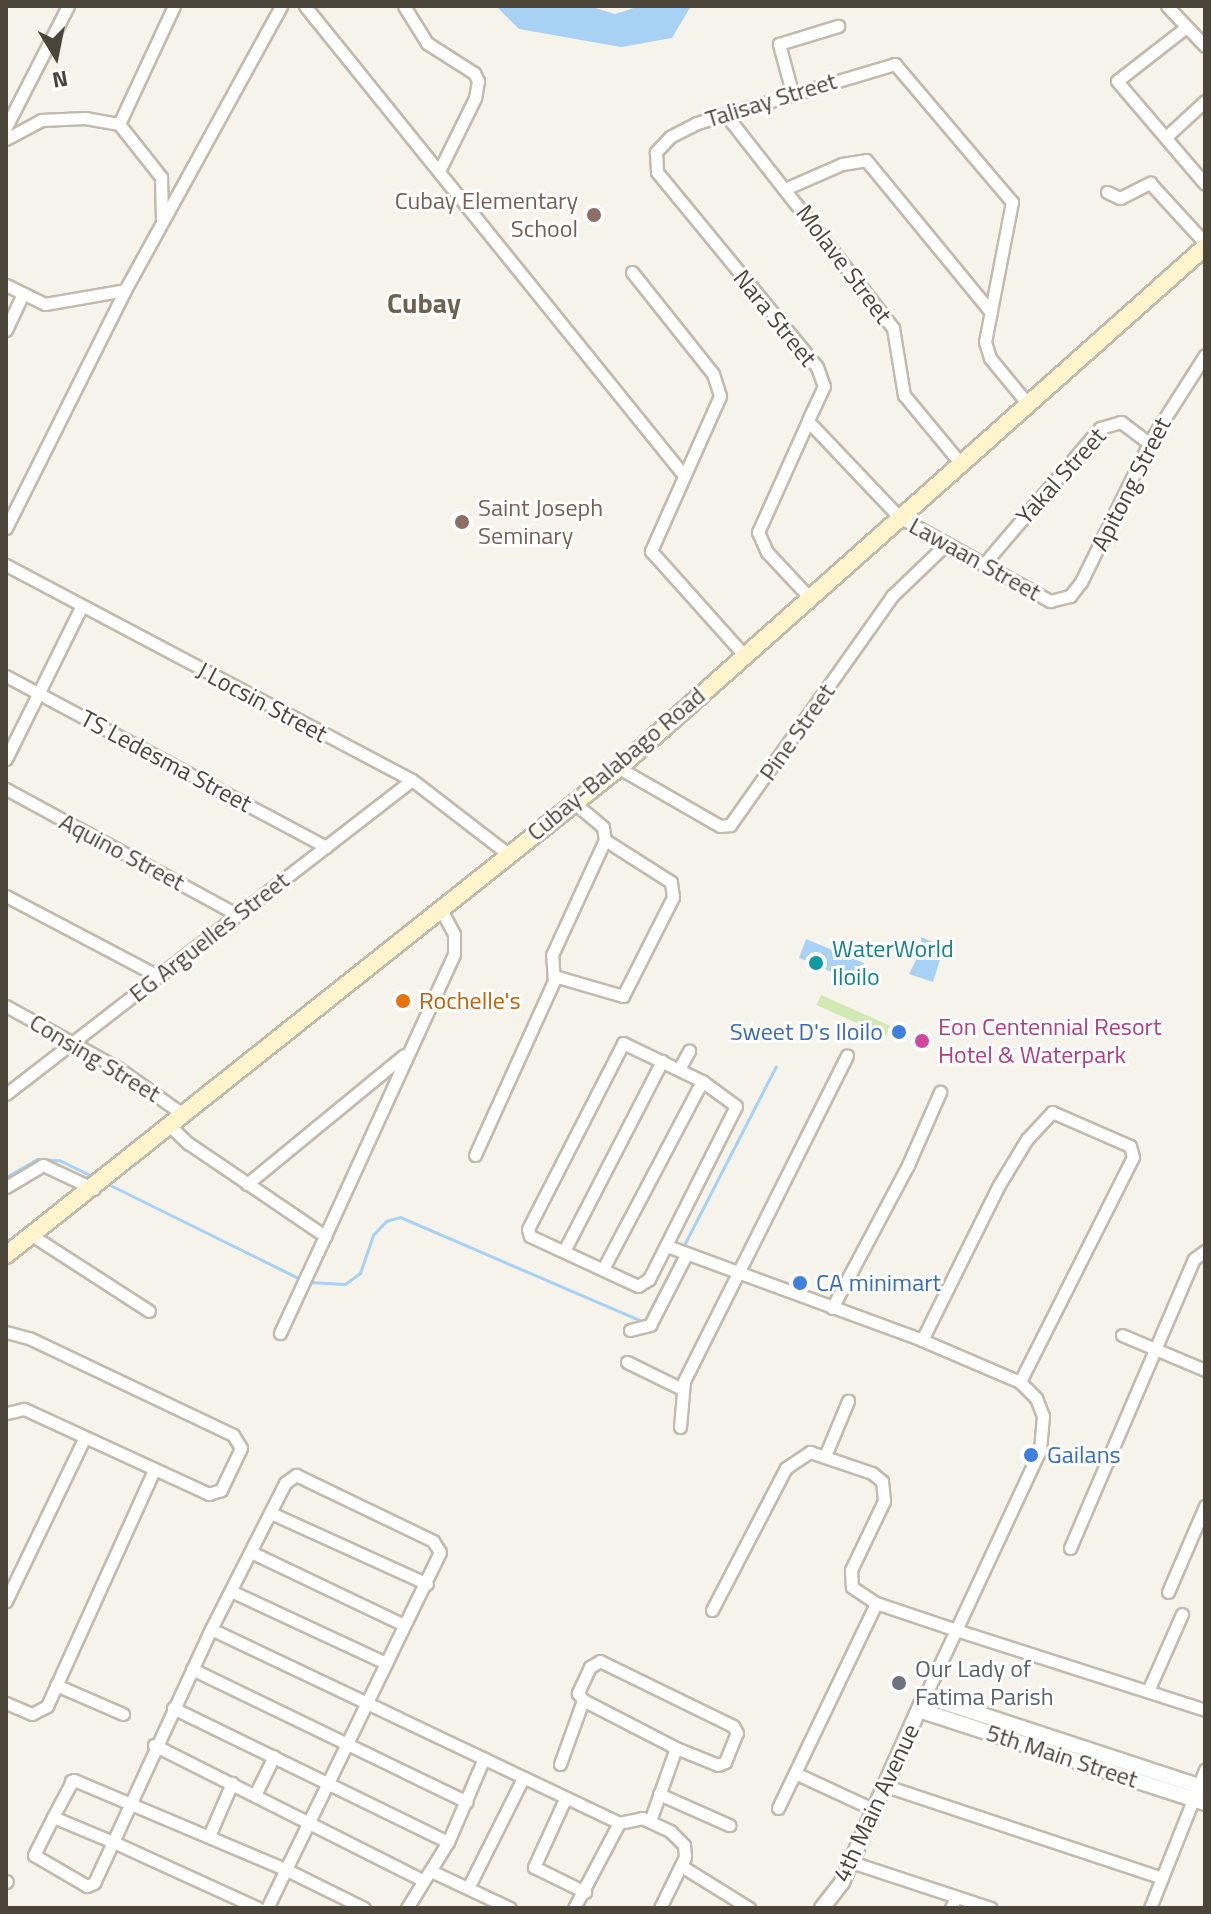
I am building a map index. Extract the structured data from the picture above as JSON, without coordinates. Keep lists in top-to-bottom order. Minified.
{"streets":{"main road":["Cubay-Balabago Road"],"street":["Talisay Street","Molave Street","Nara Street","Yakal Street","Apitong Street","Lawaan Street","J Locsin Street","Pine Street","TS Ledesma Street","Aquino Street","EG Arguelles Street","Consing Street","5th Main Street","4th Main Avenue"]},"crossings":[["Talisay Street","Molave Street"],["Talisay Street","Nara Street"],["Molave Street","Cubay-Balabago Road"],["Nara Street","Cubay-Balabago Road"],["Yakal Street","Apitong Street"],["Yakal Street","Lawaan Street"],["Apitong Street","Lawaan Street"],["Lawaan Street","Pine Street"],["Lawaan Street","Cubay-Balabago Road"],["J Locsin Street","Cubay-Balabago Road"],["J Locsin Street","EG Arguelles Street"],["Pine Street","Cubay-Balabago Road"],["TS Ledesma Street","EG Arguelles Street"],["Cubay-Balabago Road","Consing Street"],["Aquino Street","EG Arguelles Street"],["EG Arguelles Street","Consing Street"],["5th Main Street","4th Main Avenue"]],"districts":["Cubay"],"places":["Cubay Elementary School","Saint Joseph Seminary","WaterWorld Iloilo","Rochelle's","Sweet D's Iloilo","Eon Centennial Resort Hotel & Waterpark","CA minimart","Gailans","Our Lady of Fatima Parish"],"north":"bottom"}
